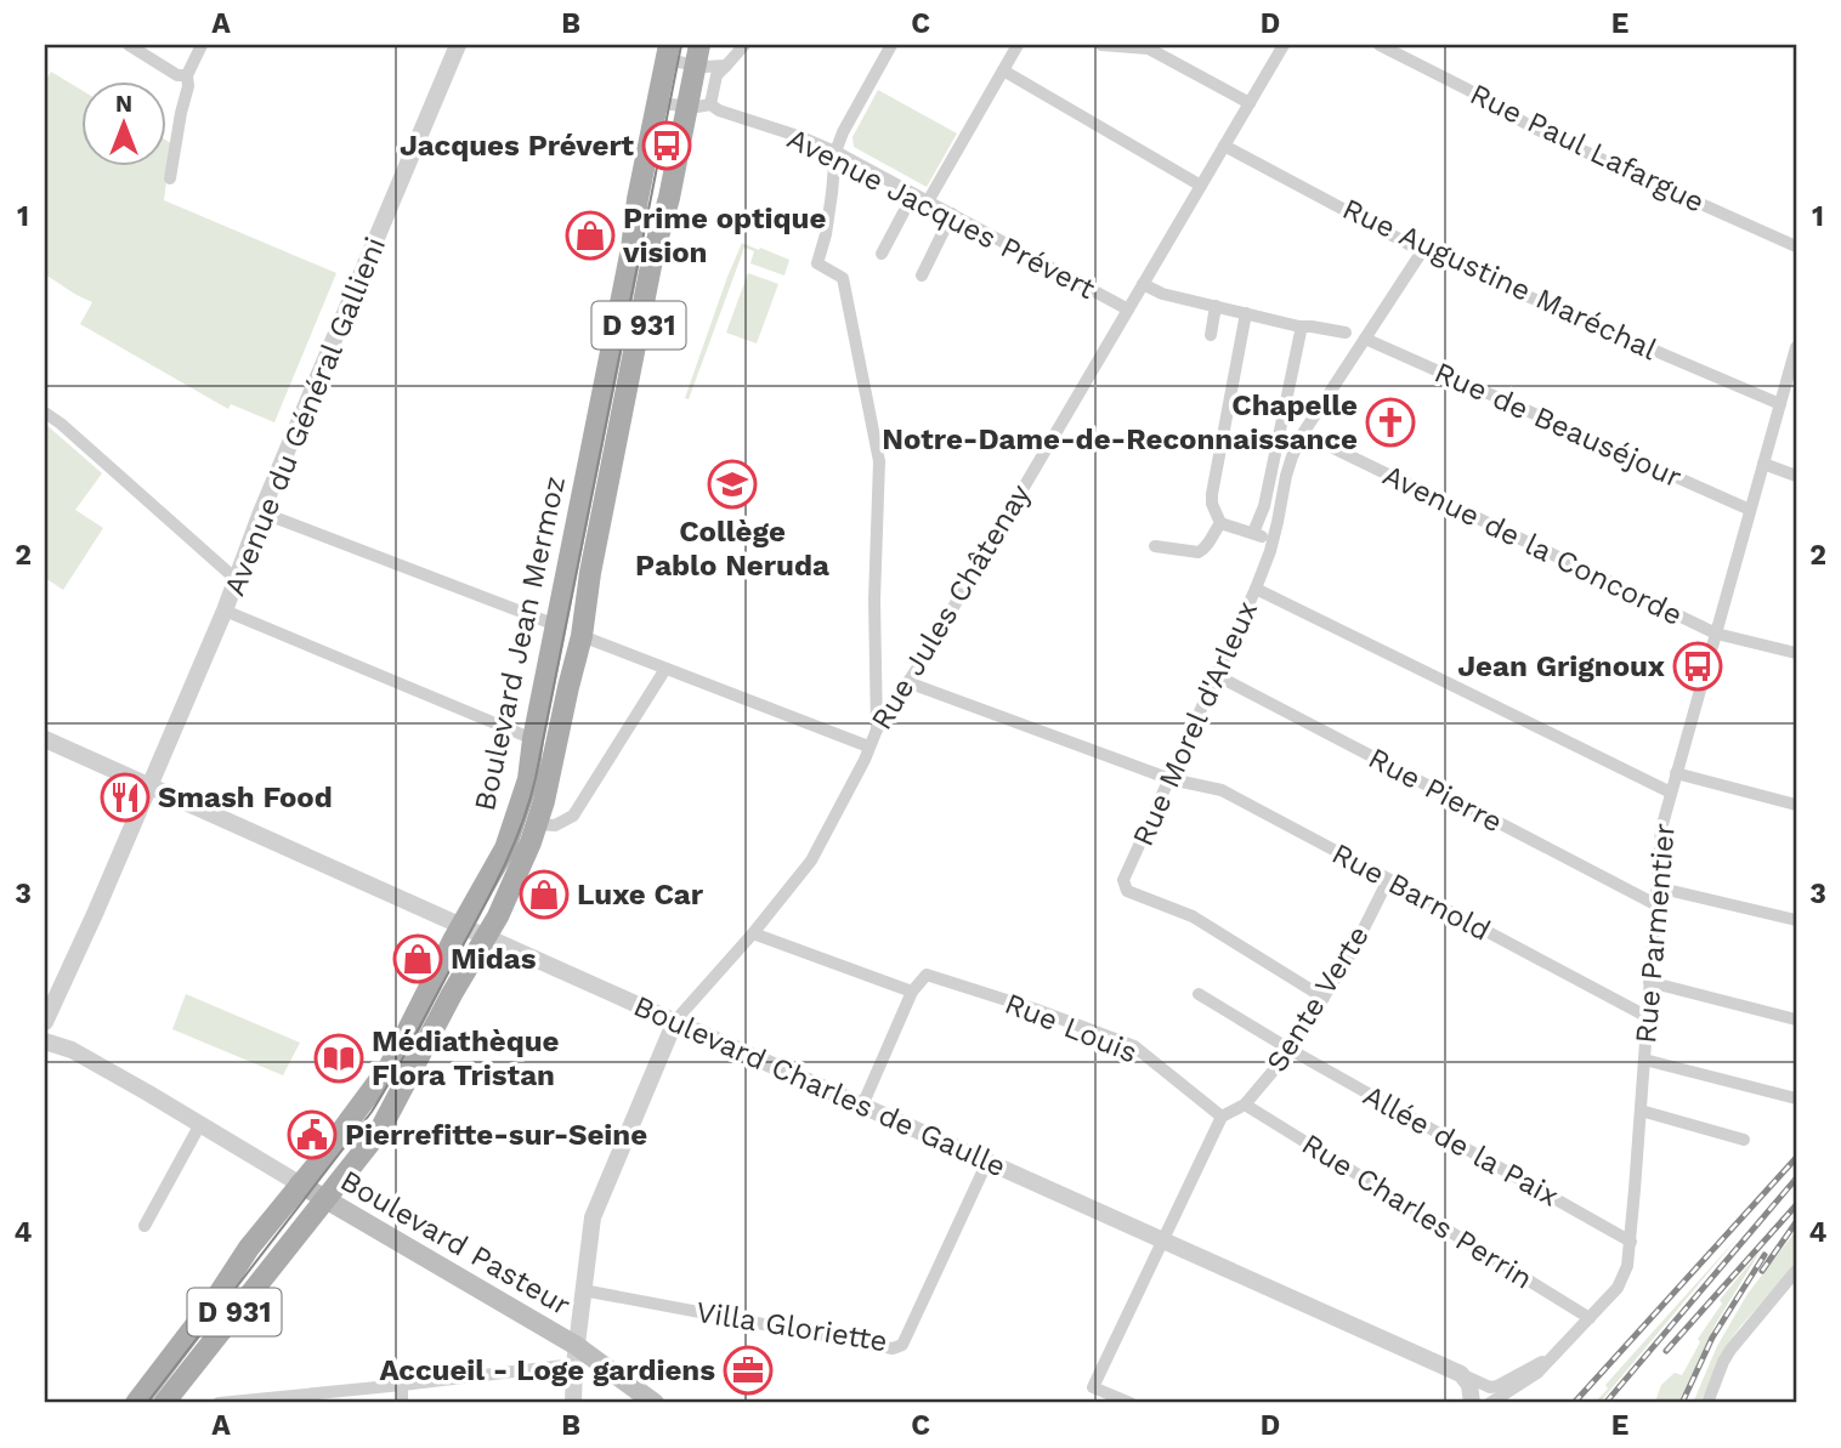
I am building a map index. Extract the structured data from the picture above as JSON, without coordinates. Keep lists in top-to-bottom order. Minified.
{"streets":{"main road":["D 931","Boulevard Jean Mermoz","Boulevard Pasteur"],"street":["Rue Paul Lafargue","Avenue Jacques Prévert","Rue Augustine Maréchal","Avenue du Général Gallieni","Rue de Beauséjour","Avenue de la Concorde","Rue Jules Châtenay","Rue Morel d'Arleux","Rue Pierre","Rue Barnold","Rue Parmentier","Sente Verte","Rue Louis","Boulevard Charles de Gaulle","Allée de la Paix","Rue Charles Perrin","Villa Gloriette"]},"crossings":[["Avenue Jacques Prévert","Rue Jules Châtenay"],["Avenue Jacques Prévert","Boulevard Jean Mermoz"],["Rue Augustine Maréchal","Rue Jules Châtenay"],["Rue Augustine Maréchal","Rue Parmentier"],["Avenue du Général Gallieni","Boulevard Charles de Gaulle"],["Rue de Beauséjour","Rue Parmentier"],["Avenue de la Concorde","Rue Parmentier"],["Rue Jules Châtenay","Rue Barnold"],["Rue Jules Châtenay","Boulevard Charles de Gaulle"],["Boulevard Jean Mermoz","Boulevard Charles de Gaulle"],["Boulevard Jean Mermoz","Boulevard Pasteur"],["Rue Morel d'Arleux","Rue Pierre"],["Rue Morel d'Arleux","Rue Barnold"],["Rue Morel d'Arleux","Rue Parmentier"],["Rue Morel d'Arleux","Sente Verte"],["Rue Pierre","Rue Parmentier"],["Rue Barnold","Rue Parmentier"],["Rue Barnold","Sente Verte"],["Rue Parmentier","Boulevard Charles de Gaulle"],["Rue Parmentier","Allée de la Paix"],["Rue Parmentier","Rue Charles Perrin"],["Sente Verte","Rue Louis"],["Sente Verte","Allée de la Paix"],["Sente Verte","Rue Charles Perrin"],["Boulevard Charles de Gaulle","Villa Gloriette"]],"places":{"bus stop":["Jacques Prévert","Jean Grignoux"],"shop":["Prime optique vision","Luxe Car","Midas"],"church":["Chapelle Notre-Dame-de-Reconnaissance"],"school or university":["Collège Pablo Neruda"],"restaurant":["Smash Food"],"library":["Médiathèque Flora Tristan"],"public building":["Pierrefitte-sur-Seine"],"office":["Accueil - Loge gardiens"]},"north":"top","grid":{"columns":["A","B","C","D","E"],"rows":["1","2","3","4"]}}
